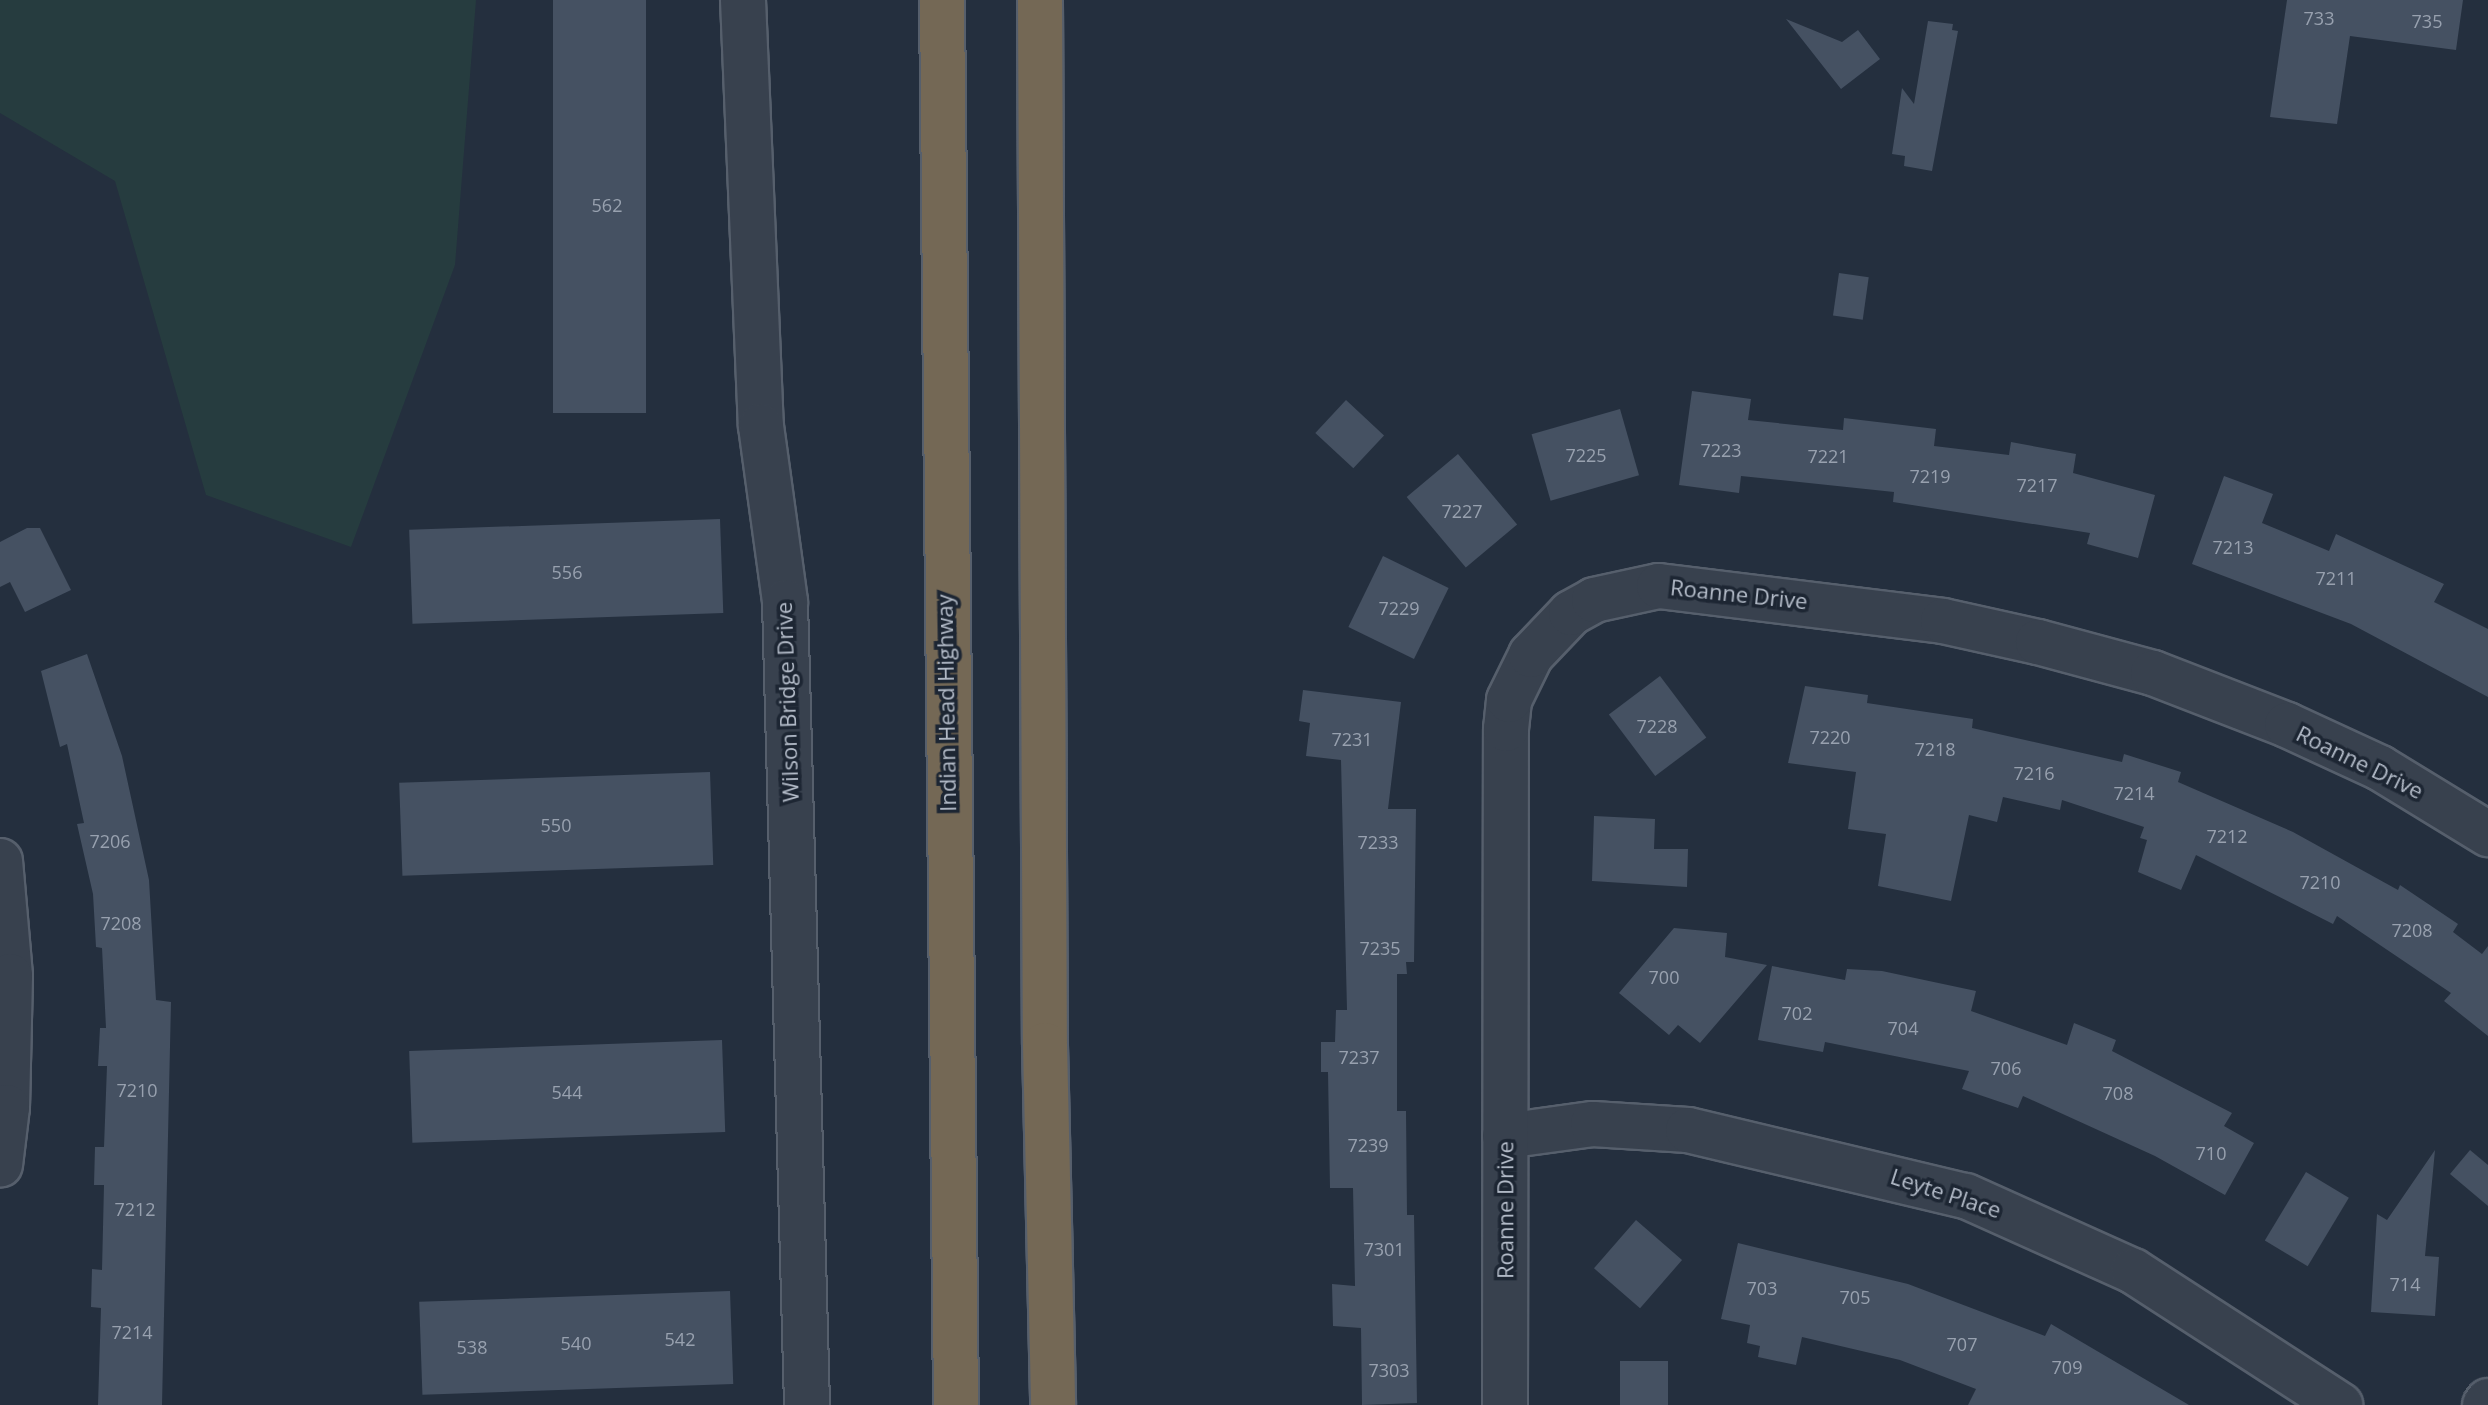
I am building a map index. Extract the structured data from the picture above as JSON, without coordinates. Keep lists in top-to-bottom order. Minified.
{"streets":{"highway":["Indian Head Highway"],"street":["Roanne Drive","Wilson Bridge Drive","Leyte Place"]},"crossings":[["Roanne Drive","Leyte Place"]],"house_numbers":["733","735","562","7223","7225","7221","7219","7217","7227","7213","556","7211","7229","7228","7220","7231","7218","7216","7214","550","7212","7206","7233","7210","7208","7208","7235","700","702","704","7237","706","7210","544","708","7239","710","7212","7301","714","703","705","7214","542","540","707","538","709","7303"]}
